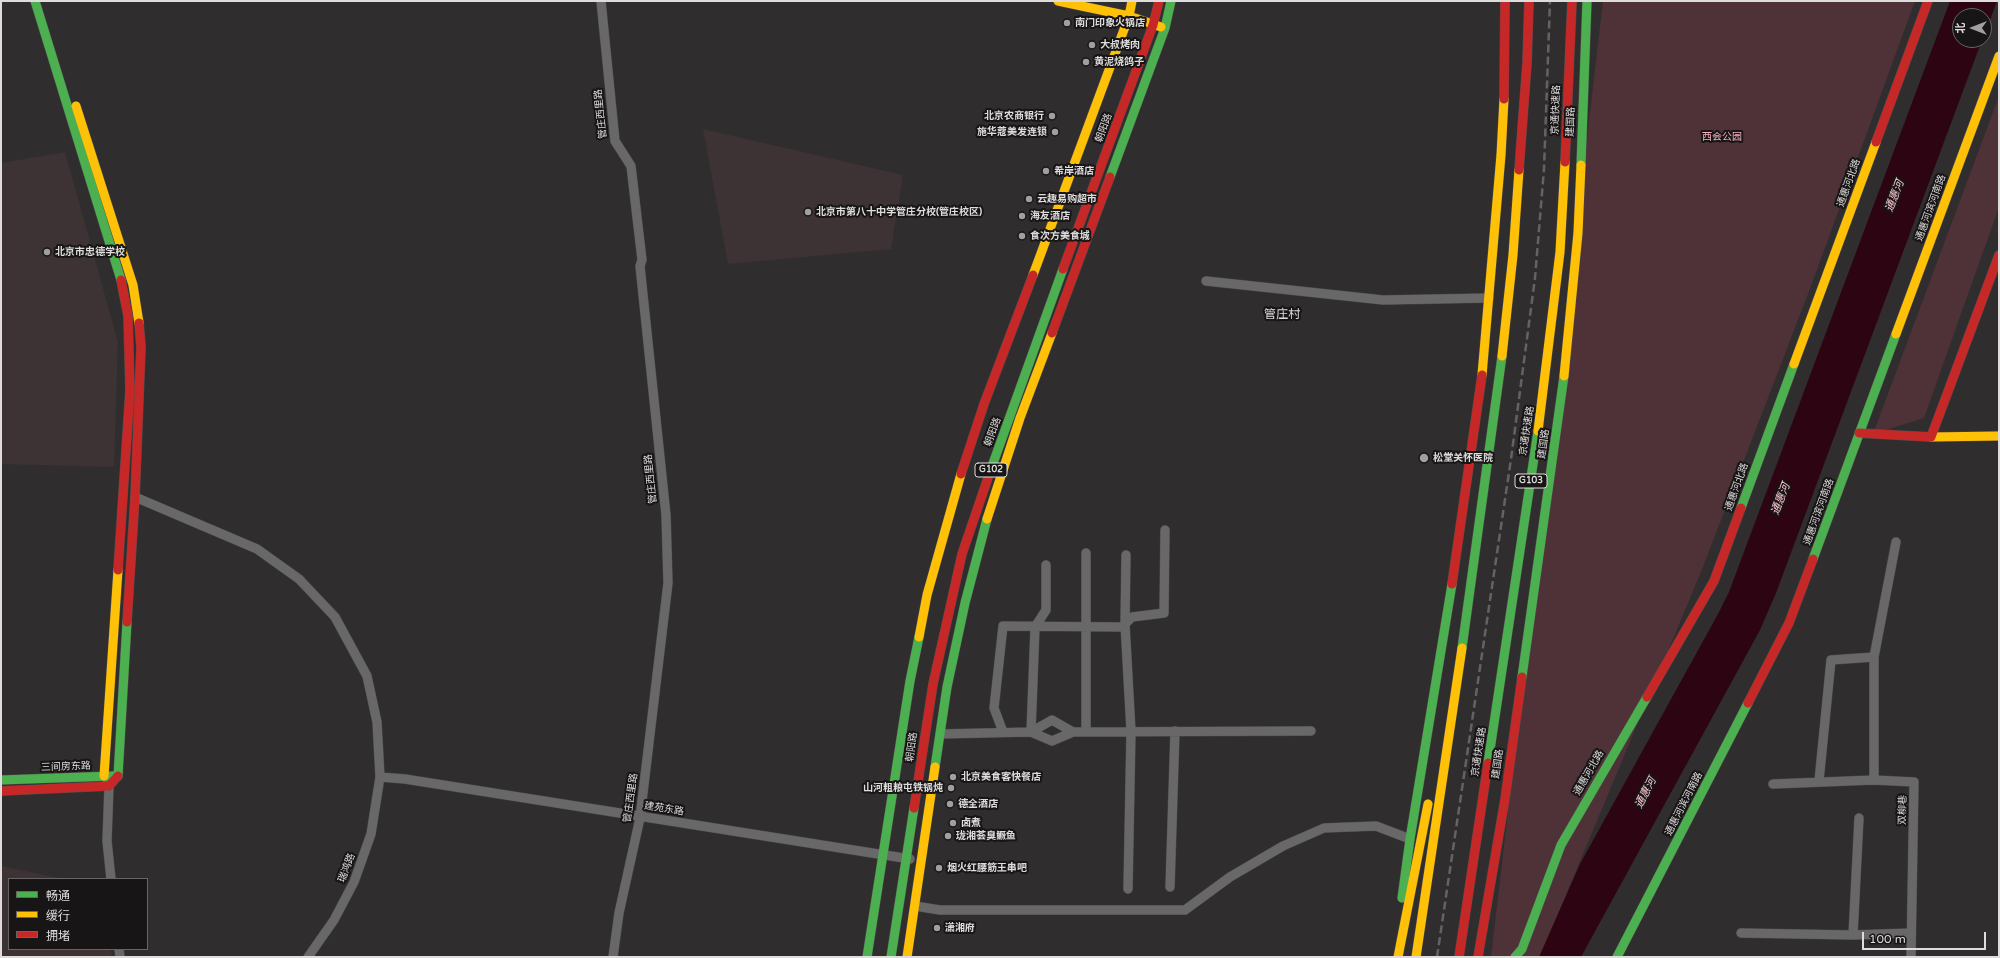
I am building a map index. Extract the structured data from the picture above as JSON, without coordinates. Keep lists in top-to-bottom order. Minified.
{"streets":{"main road":["京通快速路","建国路","朝阳路","通惠河北路","通惠河滨河南路","G102","G103","三间房东路"],"street":["管庄西里路","建苑东路","双柳巷","瑞鸿路"]},"crossings":[["管庄西里路","建苑东路"],["朝阳路","建苑东路"],["建苑东路","瑞鸿路"]],"districts":["管庄村"],"water":["通惠河"],"parks":["西会公园"],"places":["南门印象火锅店","大叔烤肉","黄泥烧鸽子","北京农商银行","施华蔻美发连锁","希岸酒店","云趣易购超市","北京市第八十中学管庄分校(管庄校区)","海友酒店","食次方美食城","北京市忠德学校","松堂关怀医院","北京美食客快餐店","山河粗粮屯铁锅炖","德全酒店","卤煮","珑湘荟臭鳜鱼","烟火红腰筋王串吧","潇湘府"],"legend":["畅通","缓行","拥堵"],"scale_bar":"100 m","north":"left"}
